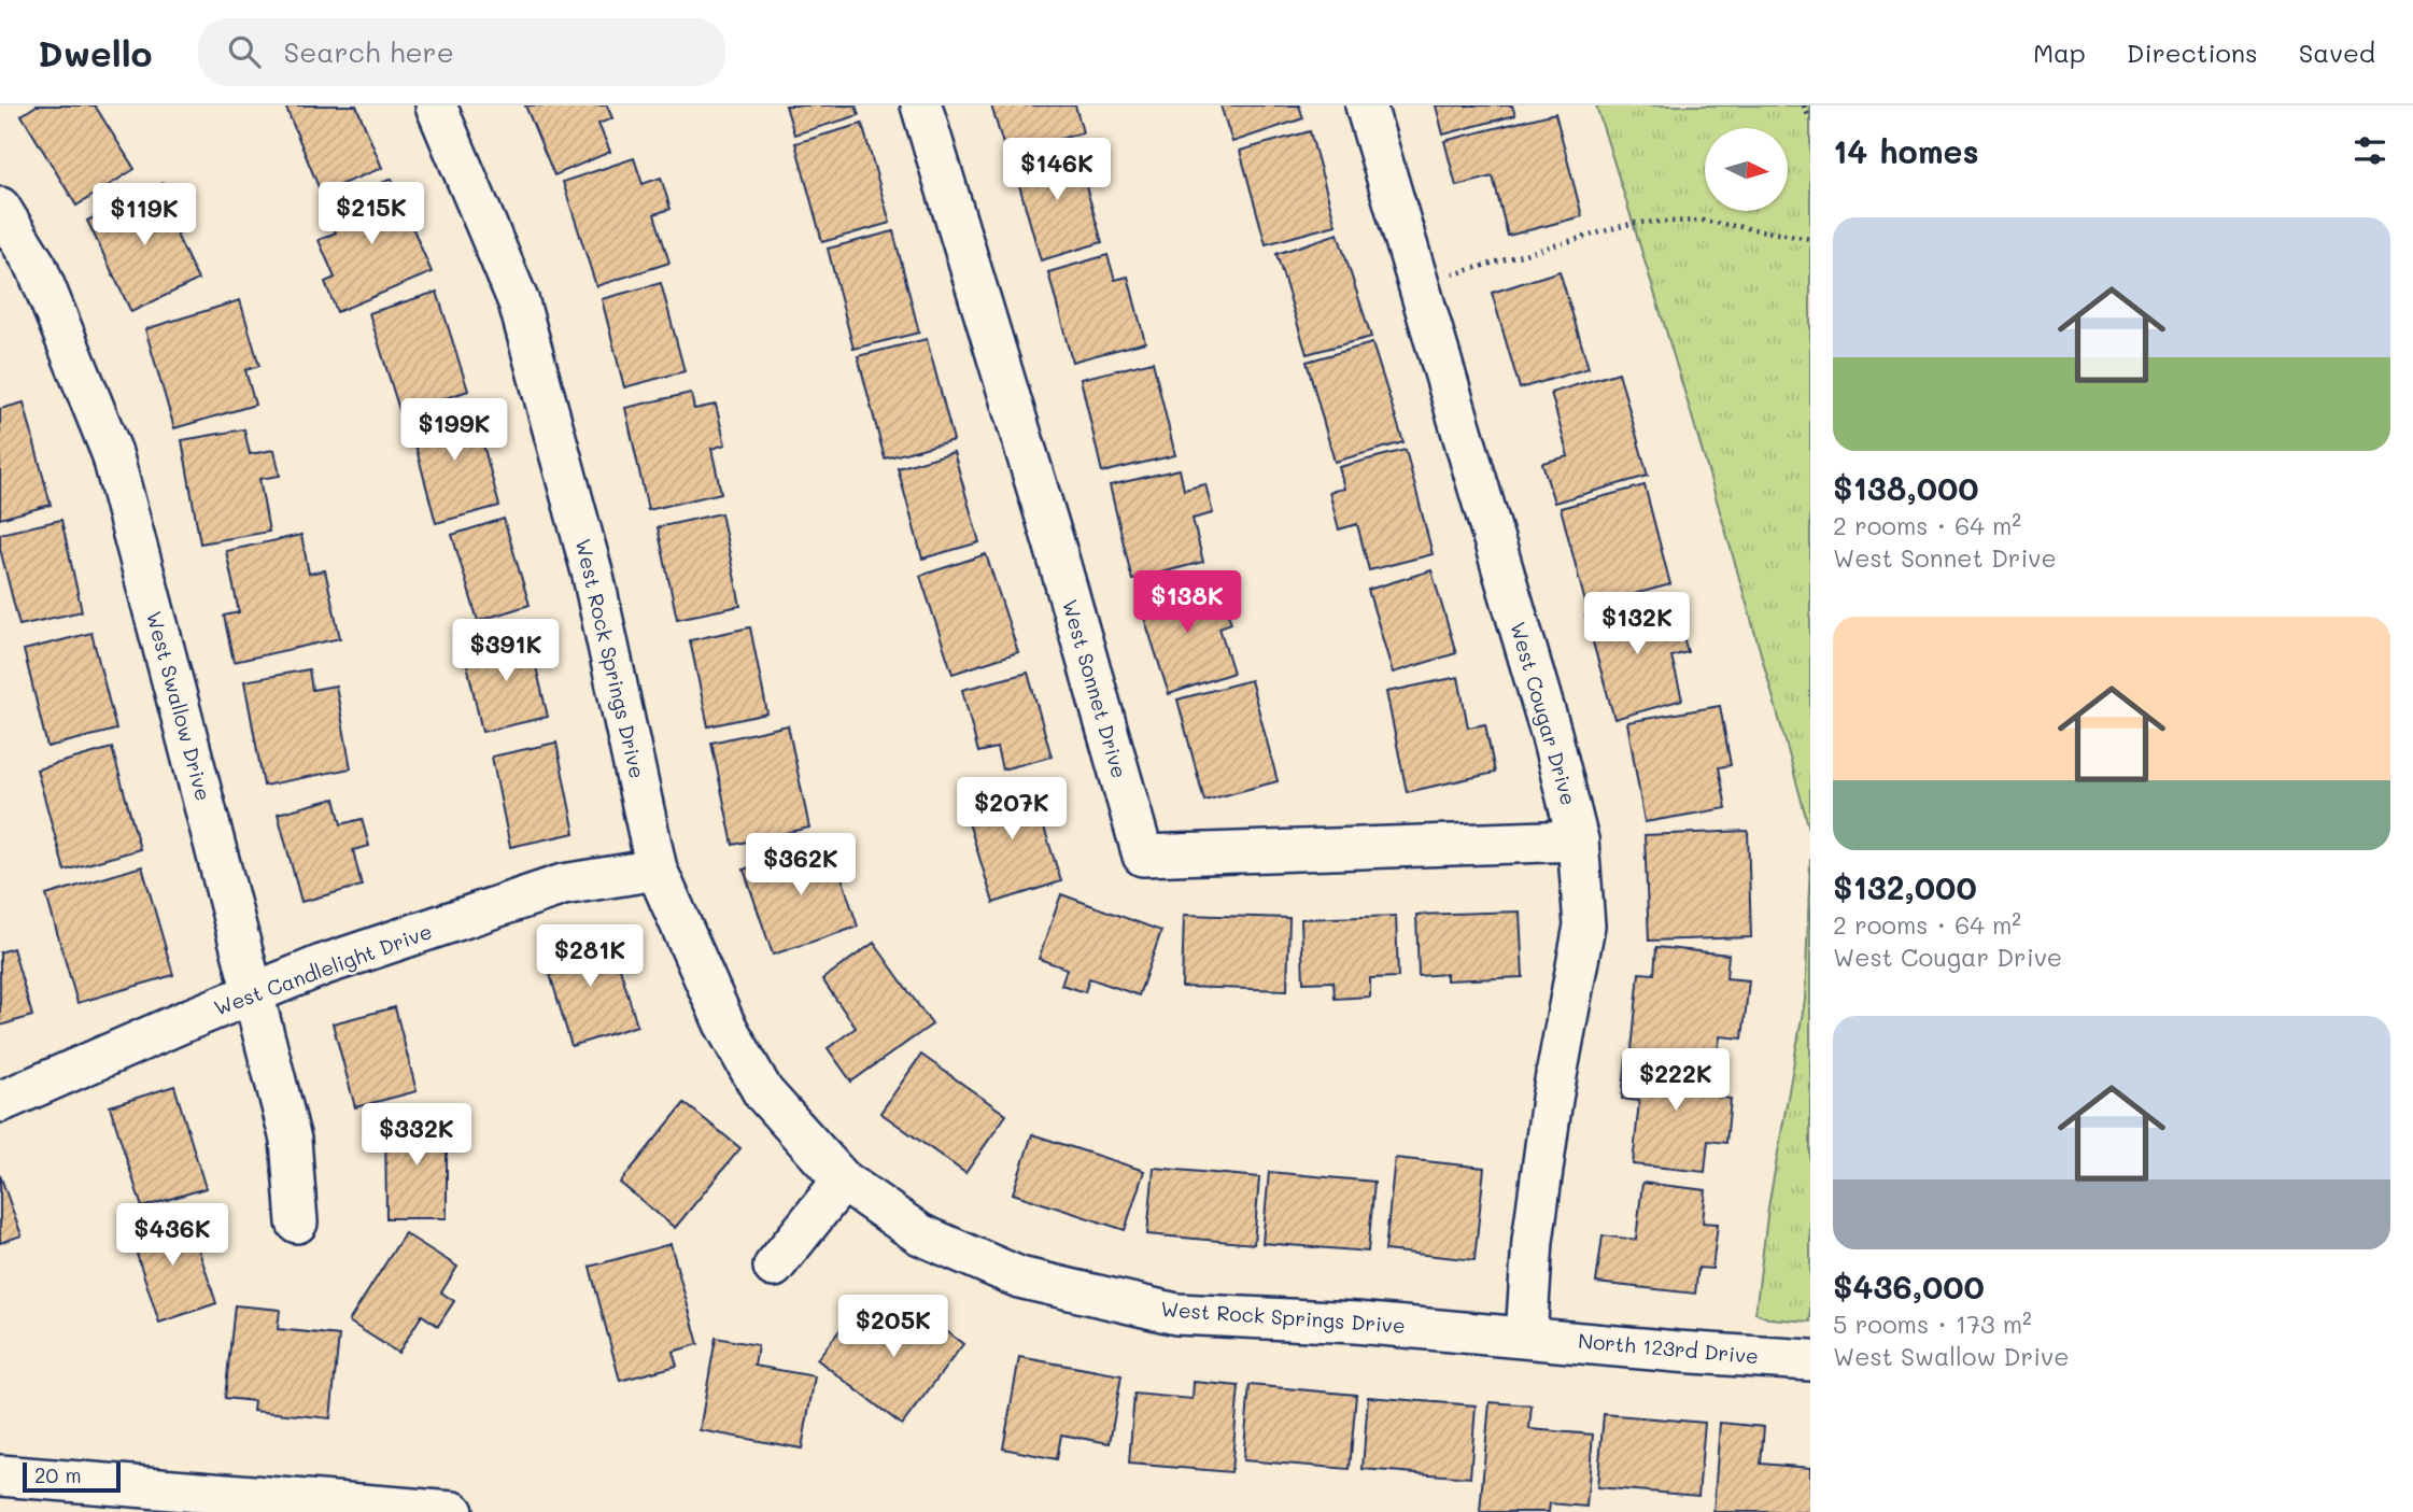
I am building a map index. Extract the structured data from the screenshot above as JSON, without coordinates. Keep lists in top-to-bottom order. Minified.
{"streets":{"street":["West Rock Springs Drive","West Sonnet Drive","West Swallow Drive","West Cougar Drive","West Candlelight Drive","North 123rd Drive"]},"crossings":[["West Rock Springs Drive","West Cougar Drive"],["West Rock Springs Drive","West Candlelight Drive"],["West Rock Springs Drive","North 123rd Drive"],["West Sonnet Drive","West Cougar Drive"],["West Swallow Drive","West Candlelight Drive"],["West Cougar Drive","North 123rd Drive"]],"scale_bar":"20 m","north":"right","page":{"header":"Dwello","search":"Search here","nav":["Map","Directions","Saved"],"heading":"14 homes","price":["$146K","$215K","$119K","$199K","$138K","$132K","$391K","$207K","$362K","$281K","$222K","$332K","$436K","$205K"],"list":[{"name":"$138,000","note":"2 rooms · 64 m² · West Sonnet Drive"},{"name":"$132,000","note":"2 rooms · 64 m² · West Cougar Drive"},{"name":"$436,000","note":"5 rooms · 173 m² · West Swallow Drive"}],"scale":"20 m"}}
